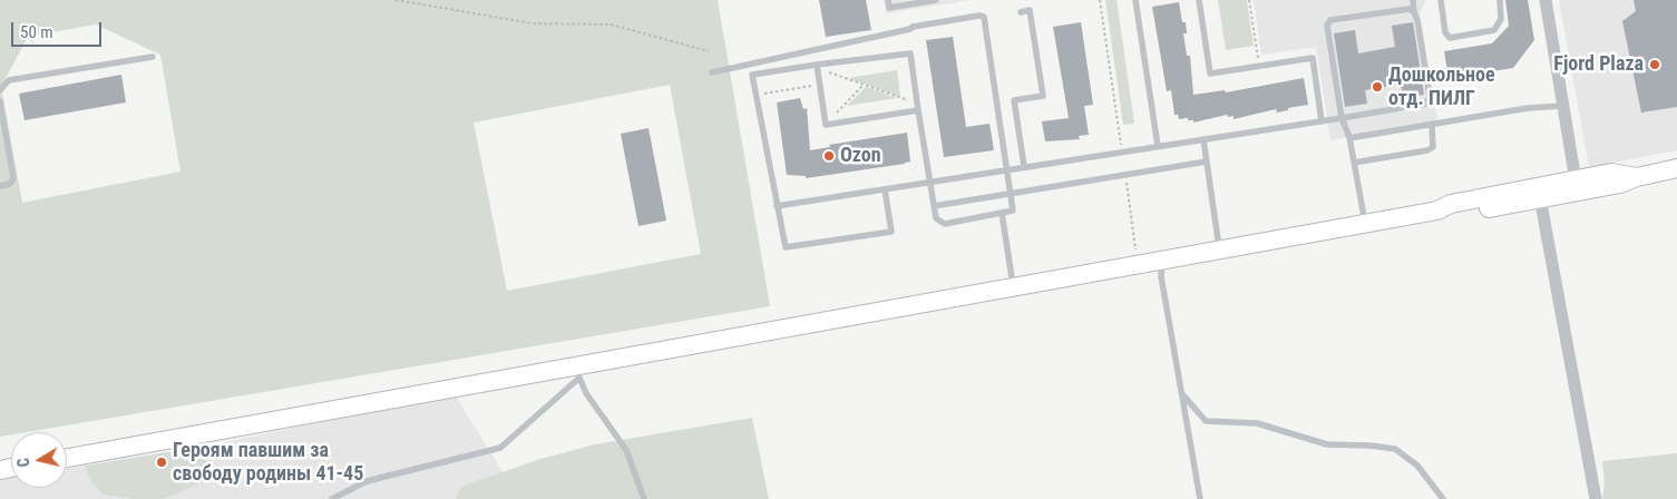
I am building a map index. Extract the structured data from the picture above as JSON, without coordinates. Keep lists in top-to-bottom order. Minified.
{"places":["Fjord Plaza","Дошкольное отд. ПИЛГ","Ozon","Героям павшим за свободу родины 41-45"],"scale_bar":"50 m","north":"left"}
